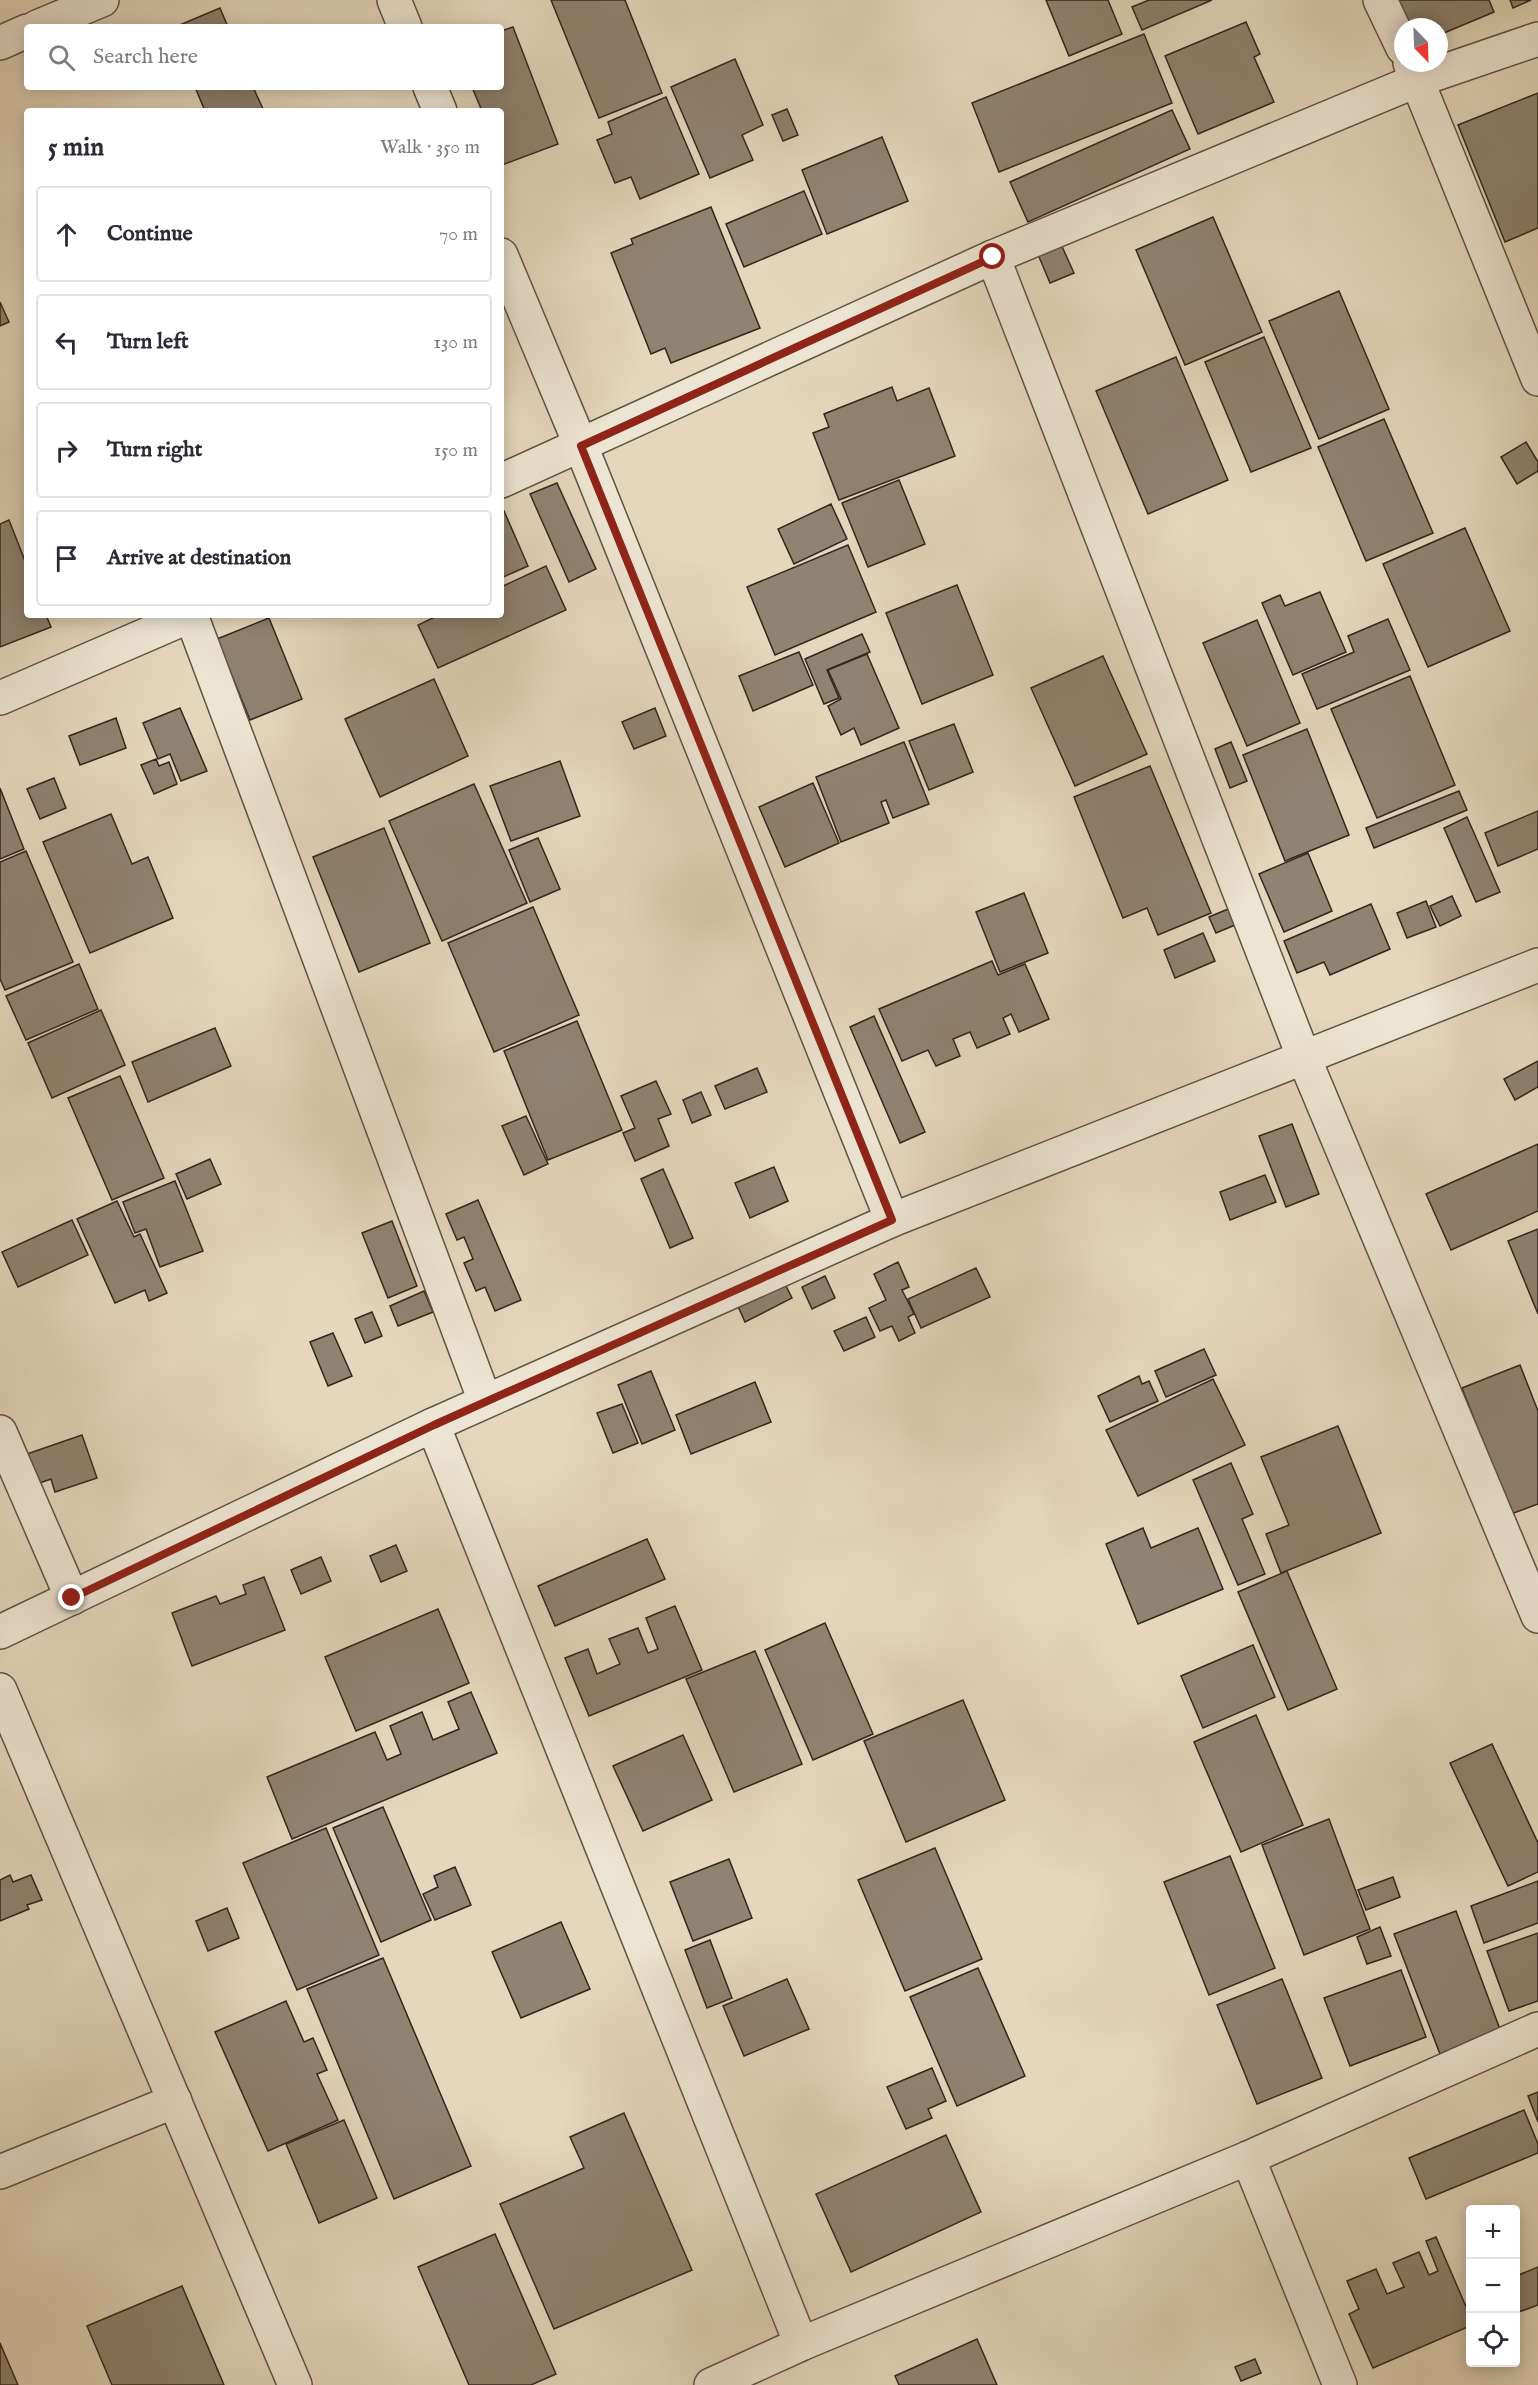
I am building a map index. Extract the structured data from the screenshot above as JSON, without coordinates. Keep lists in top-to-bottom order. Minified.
{"north":"bottom right","page":{"search":"Search here","heading":["5 min","Walk · 350 m"],"list":[["Continue","70 m"],["Turn left","130 m"],["Turn right","150 m"],"Arrive at destination"],"map_buttons":["+","−"]}}
